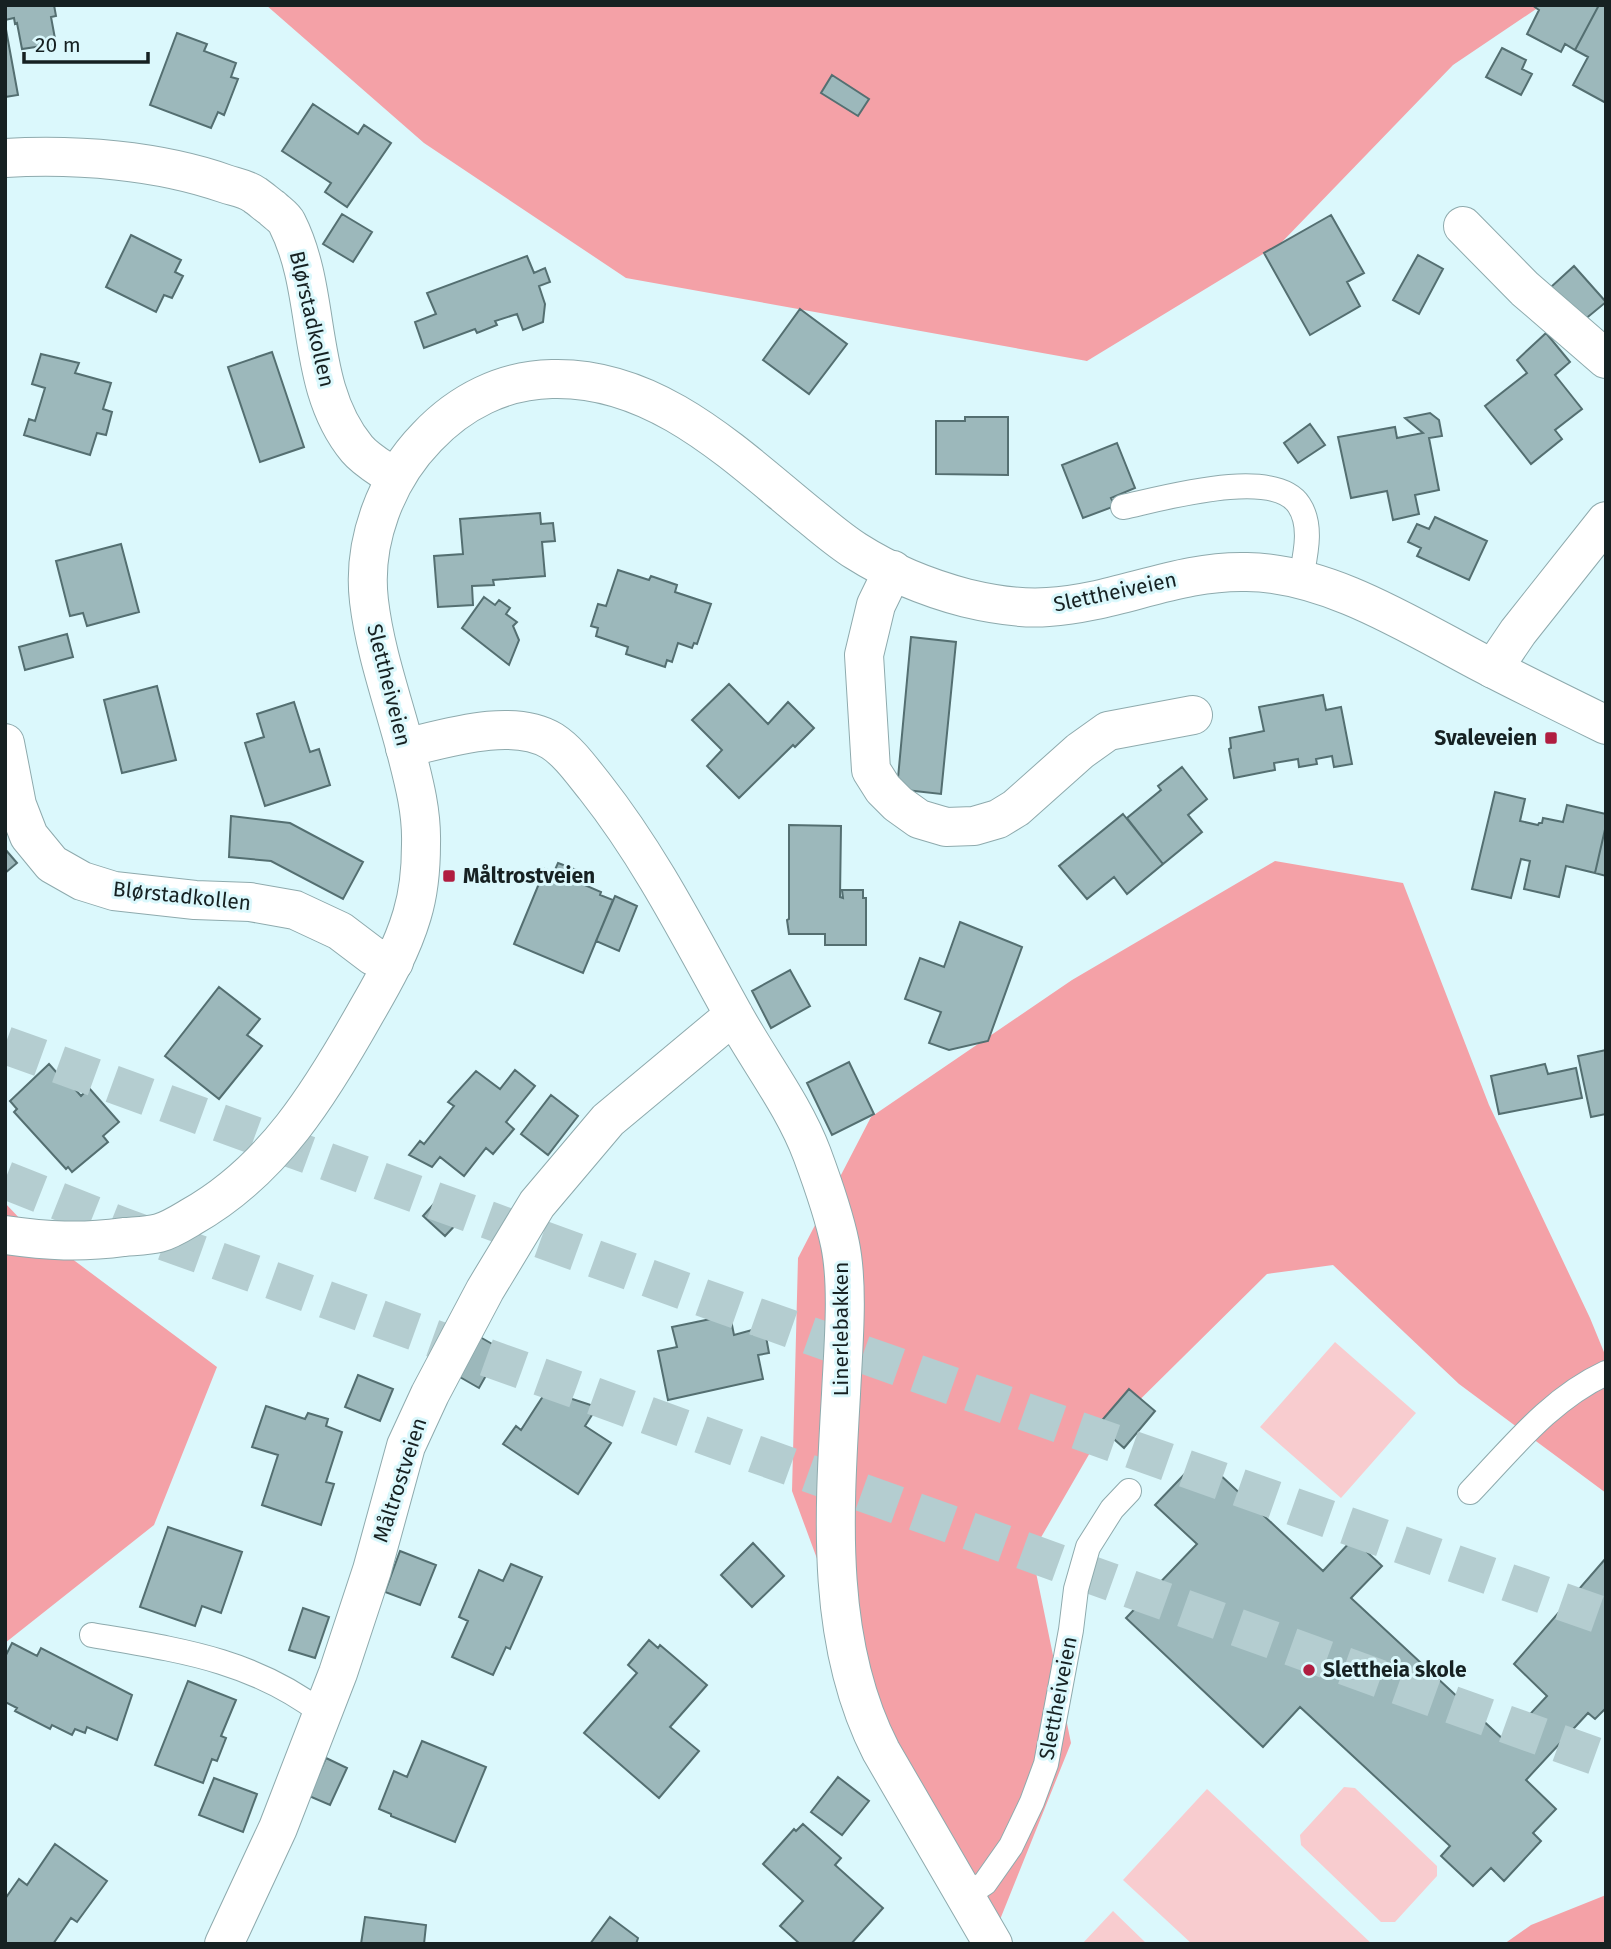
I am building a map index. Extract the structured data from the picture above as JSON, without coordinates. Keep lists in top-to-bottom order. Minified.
{"streets":{"street":["Blørstadkollen","Slettheiveien","Linerlebakken","Måltrostveien"]},"crossings":[["Blørstadkollen","Slettheiveien"],["Slettheiveien","Linerlebakken"],["Linerlebakken","Måltrostveien"]],"places":{"transit":["Svaleveien","Måltrostveien"],"other":["Slettheia skole"]},"scale_bar":"20 m"}
